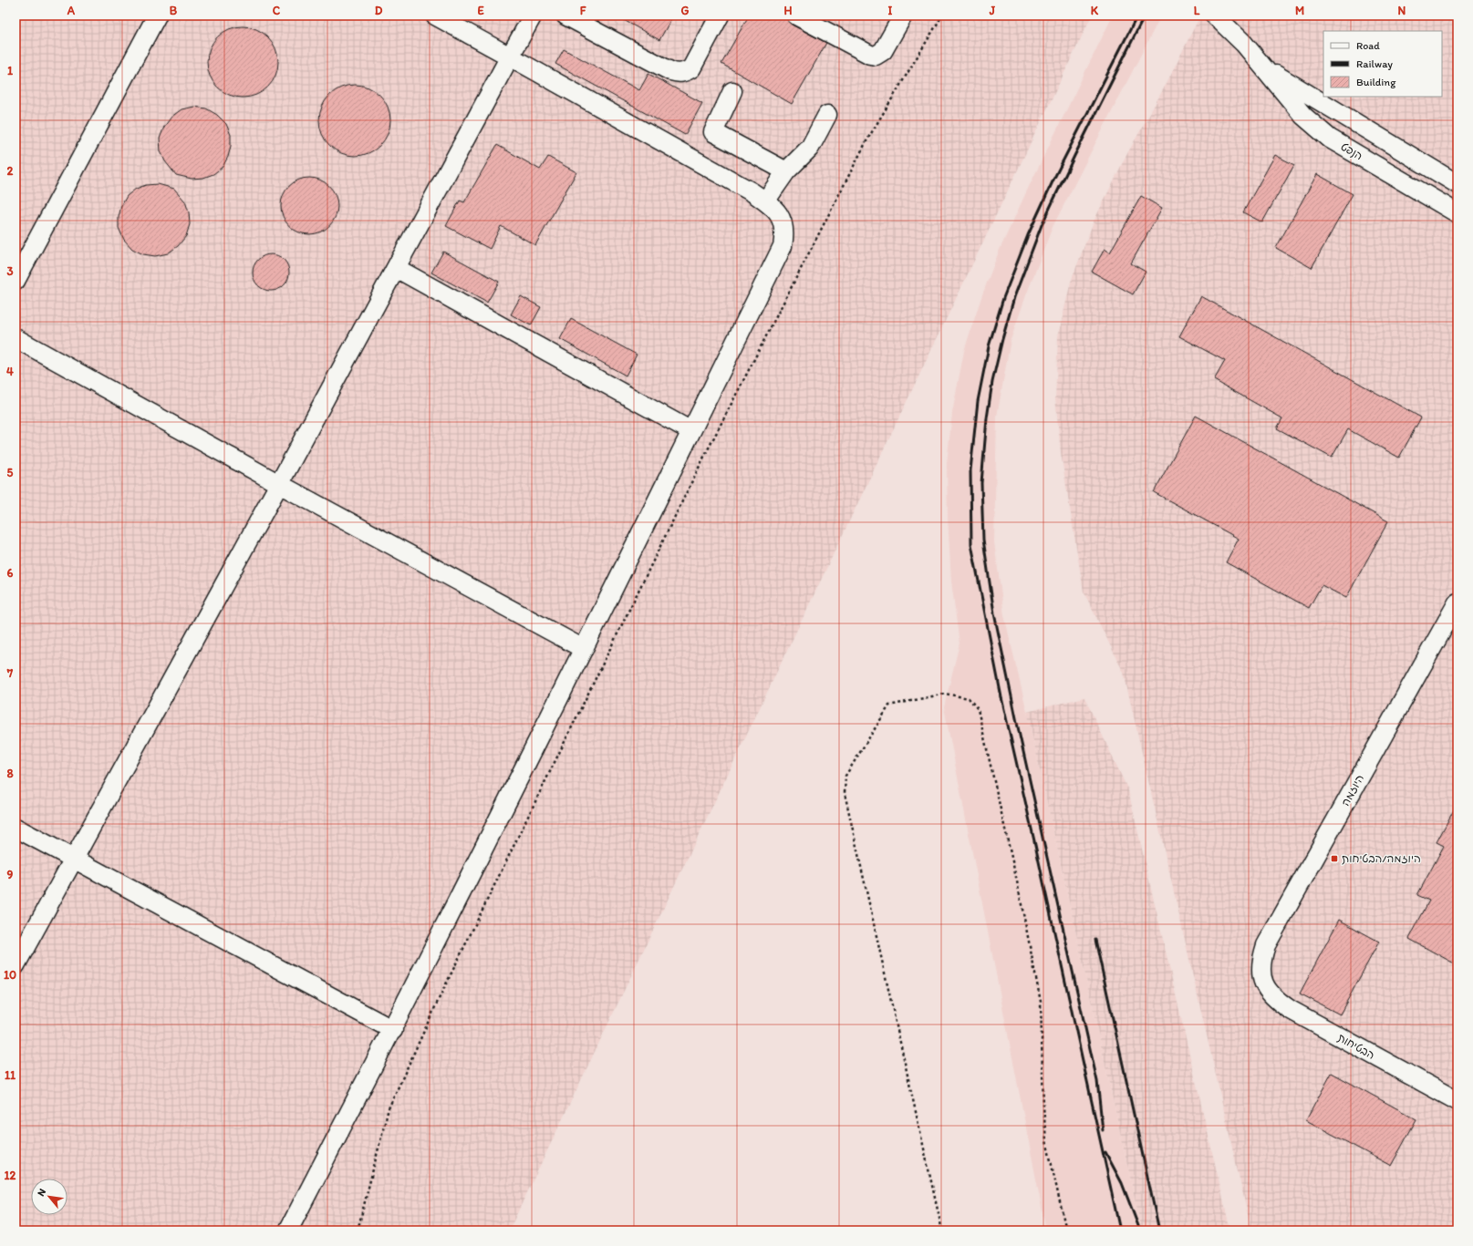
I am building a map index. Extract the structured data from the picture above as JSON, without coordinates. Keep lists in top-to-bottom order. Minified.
{"streets":{"street":["הנפט","היוזמה","הבטיחות"]},"crossings":[["היוזמה","הבטיחות"]],"places":{"transit":["היוזמה/הבטיחות"]},"legend":["Road","Railway","Building"],"north":"top left","grid":{"columns":["A","B","C","D","E","F","G","H","I","J","K","L","M","N"],"rows":["1","2","3","4","5","6","7","8","9","10","11","12"]}}
